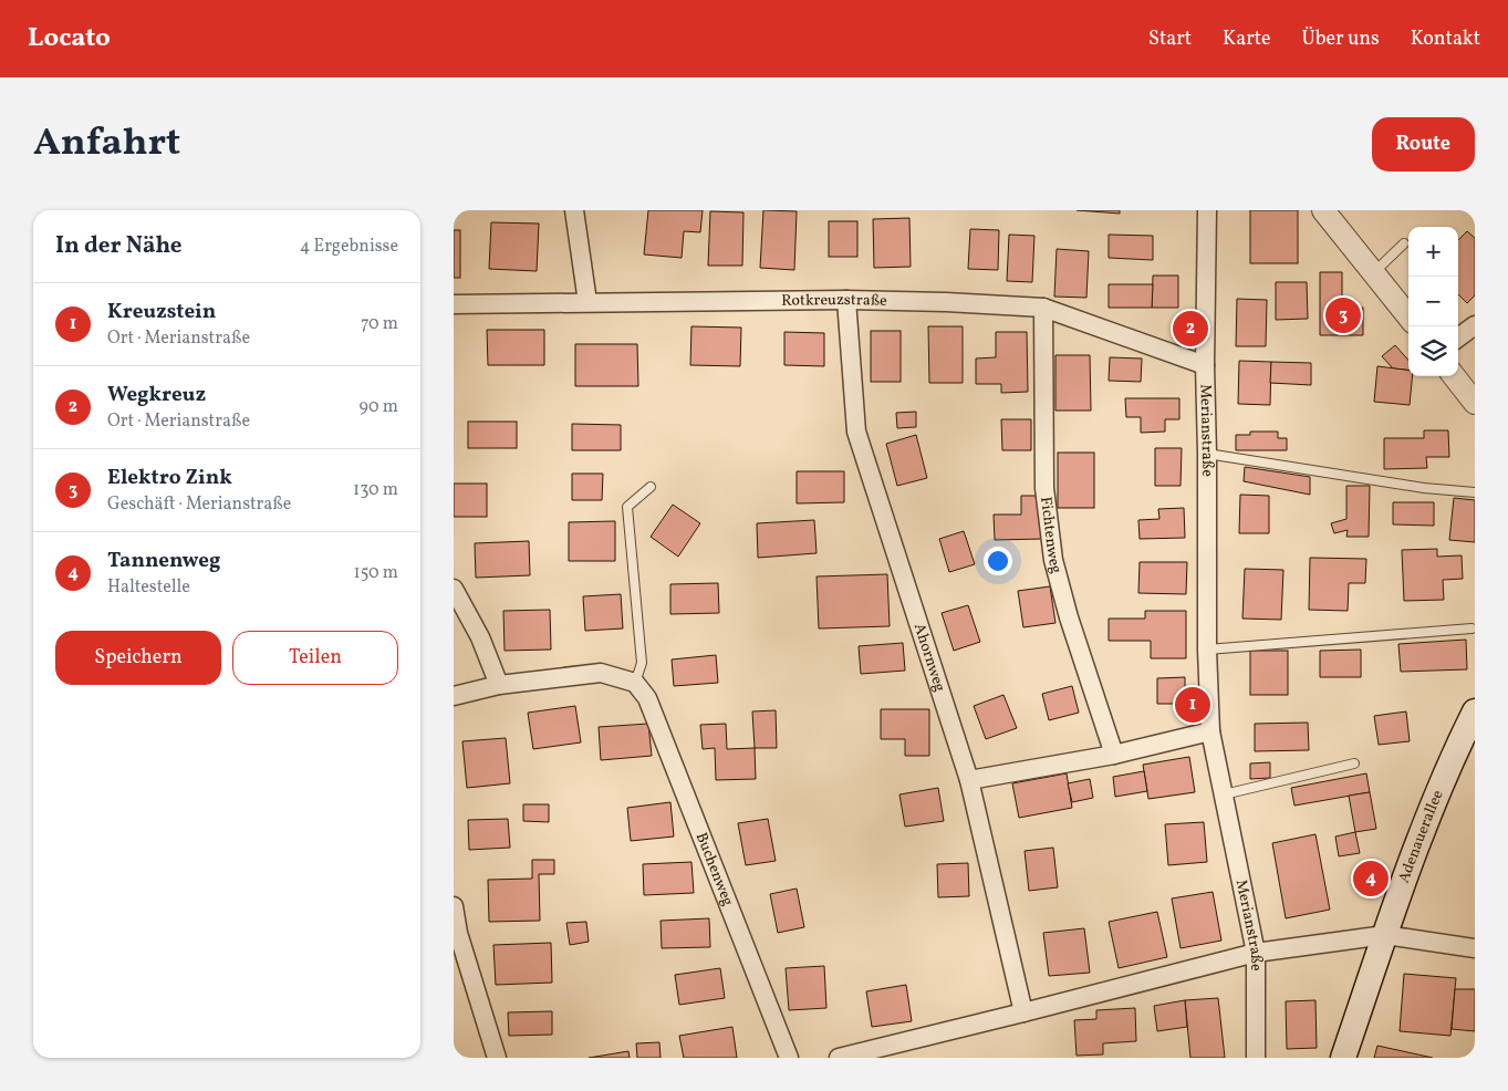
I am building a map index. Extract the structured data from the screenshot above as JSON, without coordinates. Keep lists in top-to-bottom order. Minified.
{"streets":{"main road":["Adenauerallee"],"street":["Rotkreuzstraße","Merianstraße","Fichtenweg","Ahornweg","Buchenweg"]},"crossings":[["Rotkreuzstraße","Merianstraße"],["Rotkreuzstraße","Fichtenweg"],["Rotkreuzstraße","Ahornweg"]],"page":{"header":"Locato","nav":["Start","Karte","Über uns","Kontakt"],"title":"Anfahrt","buttons":["Route",["Speichern","Teilen"]],"heading":["In der Nähe","4 Ergebnisse"],"map_buttons":["+","−"],"list":[{"mark":"1","name":"Kreuzstein","note":"Ort · Merianstraße","value":"70 m"},{"mark":"2","name":"Wegkreuz","note":"Ort · Merianstraße","value":"90 m"},{"mark":"3","name":"Elektro Zink","note":"Geschäft · Merianstraße","value":"130 m"},{"mark":"4","name":"Tannenweg","note":"Haltestelle","value":"150 m"}],"pins":["3","2","1","4"]}}
